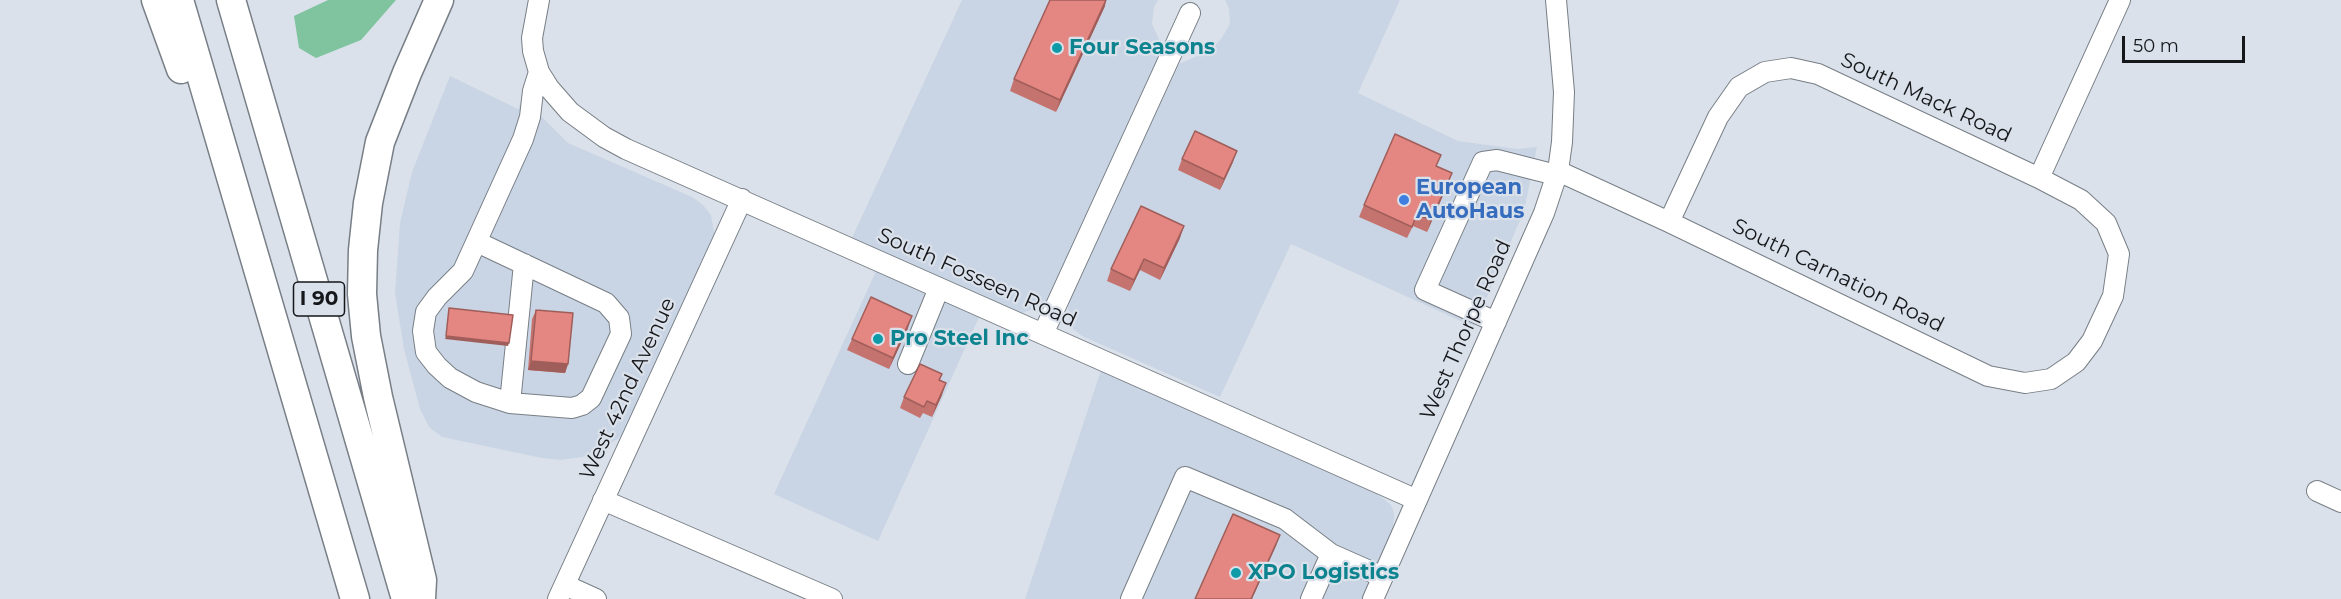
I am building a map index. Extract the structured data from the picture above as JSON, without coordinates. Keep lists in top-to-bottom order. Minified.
{"streets":{"highway":["I 90"],"street":["South Mack Road","South Carnation Road","South Fosseen Road","West Thorpe Road","West 42nd Avenue"]},"crossings":[["South Mack Road","South Carnation Road"],["South Carnation Road","West Thorpe Road"],["South Fosseen Road","West Thorpe Road"],["South Fosseen Road","West 42nd Avenue"]],"places":["Four Seasons","European AutoHaus","Pro Steel Inc","XPO Logistics"],"scale_bar":"50 m"}
